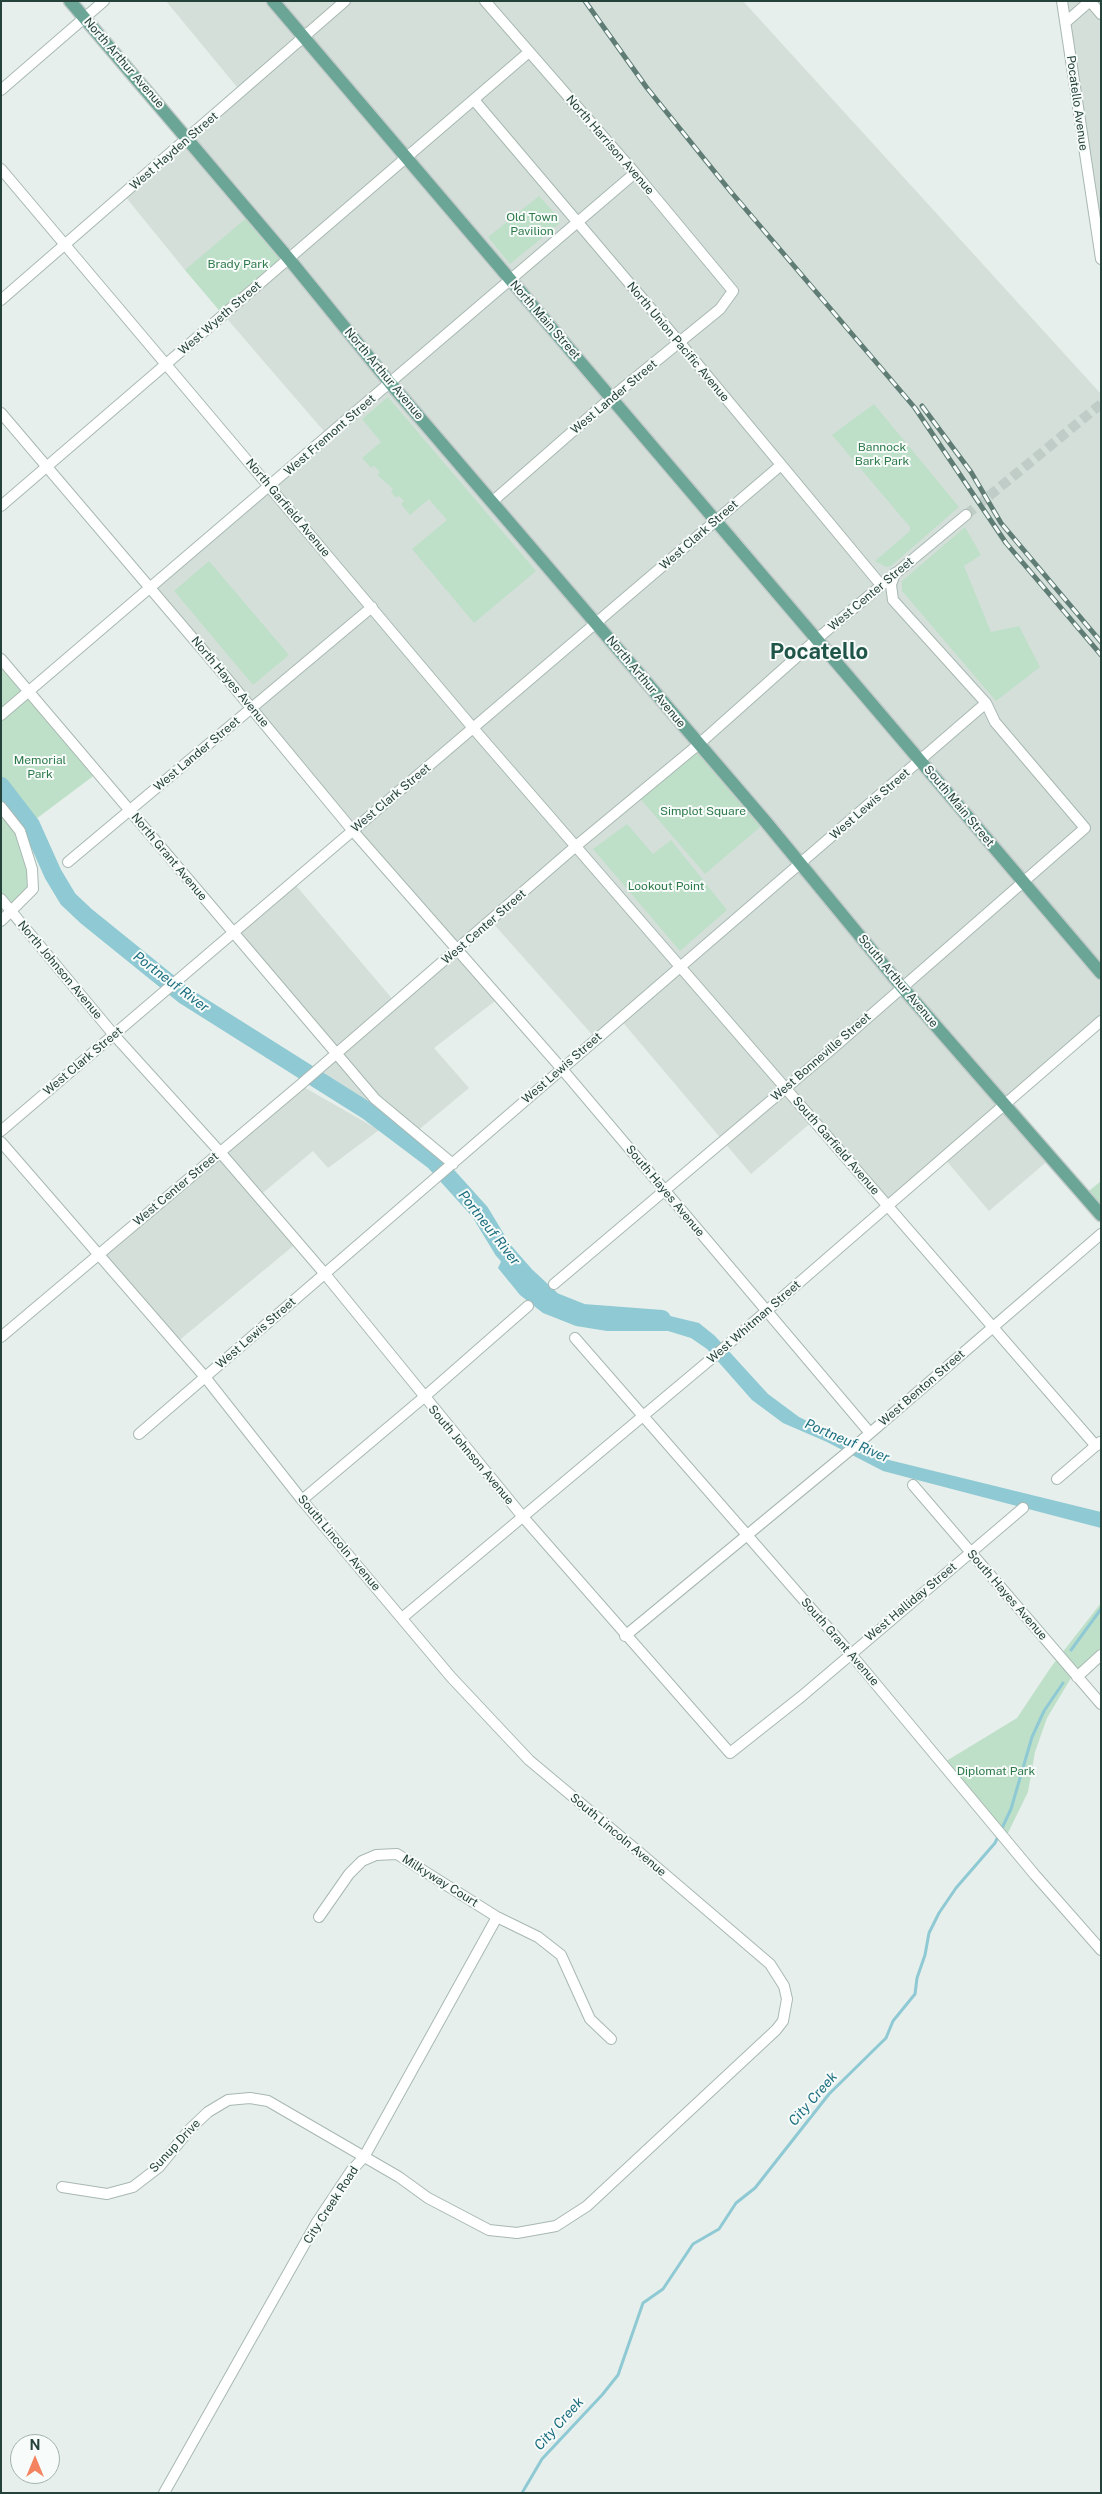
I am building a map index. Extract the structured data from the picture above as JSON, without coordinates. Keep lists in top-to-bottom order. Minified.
{"streets":{"main road":["North Arthur Avenue","North Main Street","South Main Street","South Arthur Avenue"],"street":["Pocatello Avenue","North Harrison Avenue","West Hayden Street","West Wyeth Street","North Union Pacific Avenue","West Lander Street","West Fremont Street","North Garfield Avenue","West Clark Street","West Center Street","North Hayes Avenue","West Lewis Street","North Grant Avenue","North Johnson Avenue","West Bonneville Street","South Garfield Avenue","South Hayes Avenue","West Whitman Street","West Benton Street","South Johnson Avenue","South Lincoln Avenue","West Halliday Street","South Grant Avenue","Milkyway Court","Sunup Drive","City Creek Road"]},"crossings":[["North Arthur Avenue","West Hayden Street"],["North Arthur Avenue","West Wyeth Street"],["North Arthur Avenue","West Lander Street"],["North Arthur Avenue","West Fremont Street"],["North Arthur Avenue","West Clark Street"],["North Arthur Avenue","West Center Street"],["North Arthur Avenue","South Arthur Avenue"],["North Harrison Avenue","West Wyeth Street"],["North Harrison Avenue","West Lander Street"],["North Harrison Avenue","West Fremont Street"],["West Hayden Street","North Main Street"],["West Hayden Street","North Garfield Avenue"],["West Wyeth Street","North Main Street"],["West Wyeth Street","North Union Pacific Avenue"],["West Wyeth Street","North Garfield Avenue"],["West Wyeth Street","North Hayes Avenue"],["North Main Street","West Lander Street"],["North Main Street","West Fremont Street"],["North Main Street","West Clark Street"],["North Main Street","West Center Street"],["North Main Street","South Main Street"],["North Union Pacific Avenue","West Lander Street"],["North Union Pacific Avenue","West Fremont Street"],["North Union Pacific Avenue","West Clark Street"],["North Union Pacific Avenue","West Center Street"],["West Lander Street","North Garfield Avenue"],["West Lander Street","North Hayes Avenue"],["West Lander Street","North Grant Avenue"],["West Fremont Street","North Garfield Avenue"],["West Fremont Street","North Hayes Avenue"],["West Fremont Street","North Grant Avenue"],["North Garfield Avenue","West Clark Street"],["North Garfield Avenue","West Center Street"],["North Garfield Avenue","South Garfield Avenue"],["West Clark Street","North Hayes Avenue"],["West Clark Street","North Grant Avenue"],["West Clark Street","North Johnson Avenue"],["West Center Street","North Hayes Avenue"],["West Center Street","South Main Street"],["West Center Street","North Grant Avenue"],["West Center Street","North Johnson Avenue"],["West Center Street","South Arthur Avenue"],["West Center Street","South Garfield Avenue"],["West Center Street","South Hayes Avenue"],["West Center Street","South Johnson Avenue"],["West Center Street","South Lincoln Avenue"],["North Hayes Avenue","South Hayes Avenue"],["West Lewis Street","South Main Street"],["West Lewis Street","South Arthur Avenue"],["West Lewis Street","West Bonneville Street"],["West Lewis Street","South Garfield Avenue"],["West Lewis Street","South Hayes Avenue"],["West Lewis Street","South Johnson Avenue"],["West Lewis Street","South Lincoln Avenue"],["South Main Street","West Bonneville Street"],["North Johnson Avenue","South Johnson Avenue"],["South Arthur Avenue","West Bonneville Street"],["South Arthur Avenue","West Whitman Street"],["West Bonneville Street","South Garfield Avenue"],["West Bonneville Street","South Hayes Avenue"],["South Garfield Avenue","West Whitman Street"],["South Garfield Avenue","West Benton Street"],["South Hayes Avenue","West Whitman Street"],["South Hayes Avenue","West Benton Street"],["South Hayes Avenue","West Halliday Street"],["West Whitman Street","South Johnson Avenue"],["West Whitman Street","South Lincoln Avenue"],["West Whitman Street","South Grant Avenue"],["West Benton Street","South Johnson Avenue"],["West Benton Street","South Grant Avenue"],["South Johnson Avenue","West Halliday Street"],["South Lincoln Avenue","Sunup Drive"],["South Lincoln Avenue","City Creek Road"],["West Halliday Street","South Grant Avenue"],["Milkyway Court","City Creek Road"],["Sunup Drive","City Creek Road"]],"districts":["Pocatello"],"water":["Portneuf River","City Creek"],"parks":["Old Town Pavilion","Brady Park","Bannock Bark Park","Memorial Park","Simplot Square","Lookout Point","Diplomat Park"],"north":"top"}
